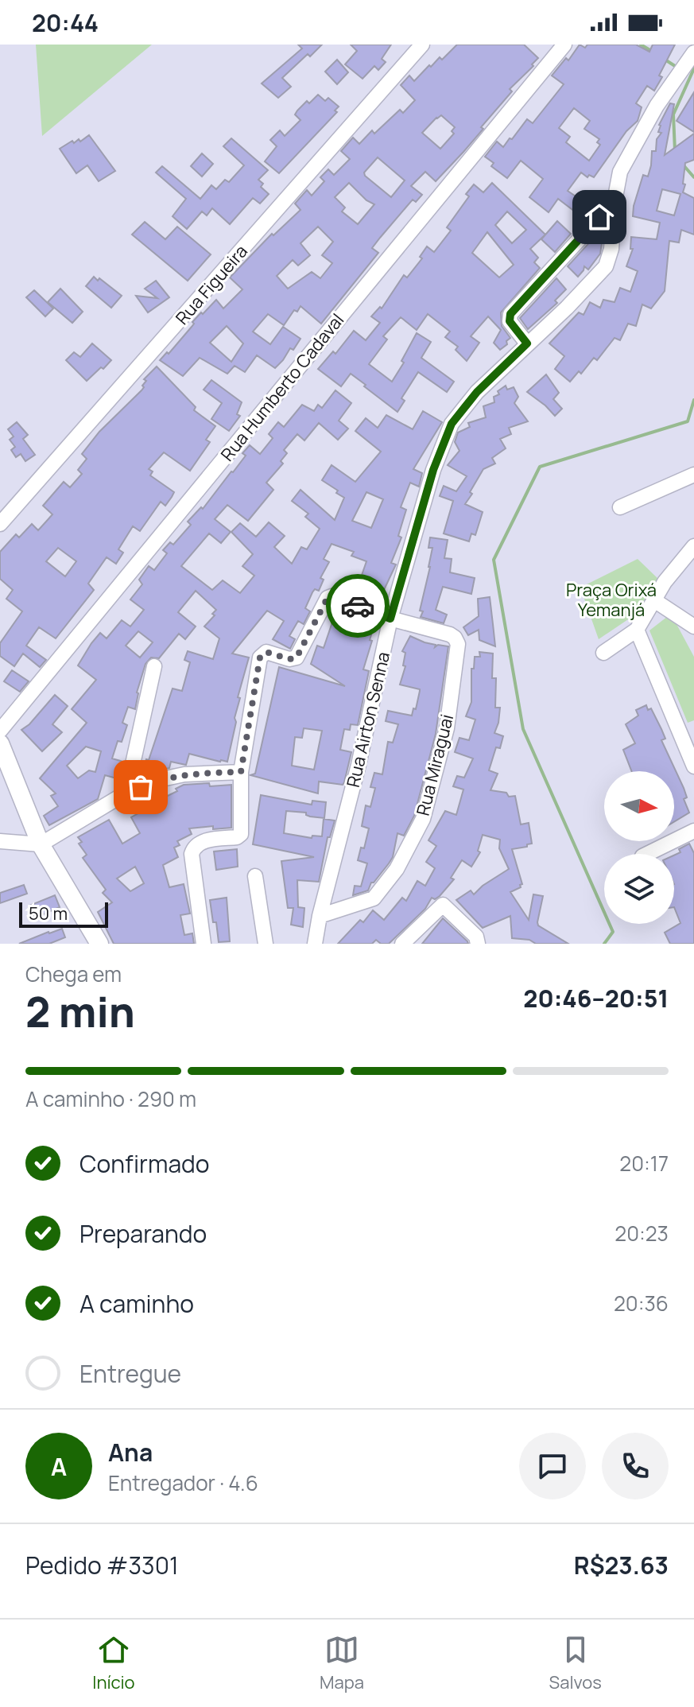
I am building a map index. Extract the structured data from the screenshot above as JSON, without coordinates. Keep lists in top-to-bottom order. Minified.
{"streets":{"street":["Rua Figueira","Rua Humberto Cadaval","Rua Airton Senna","Rua Miraguai"]},"crossings":[["Rua Airton Senna","Rua Miraguai"]],"parks":["Praça Orixá Yemanjá"],"scale_bar":"50 m","north":"right","page":{"status":"20:44","scale":"50 m","heading":["2 min","Chega em","20:46–20:51"],"panel":["Ana","Entregador · 4.6","Pedido #3301","R$23.63"],"bar":"A caminho · 290 m","list":[["Confirmado","20:17"],["Preparando","20:23"],["A caminho","20:36"],"Entregue"],"round":"A","tabs":["Início","Mapa","Salvos"]}}
